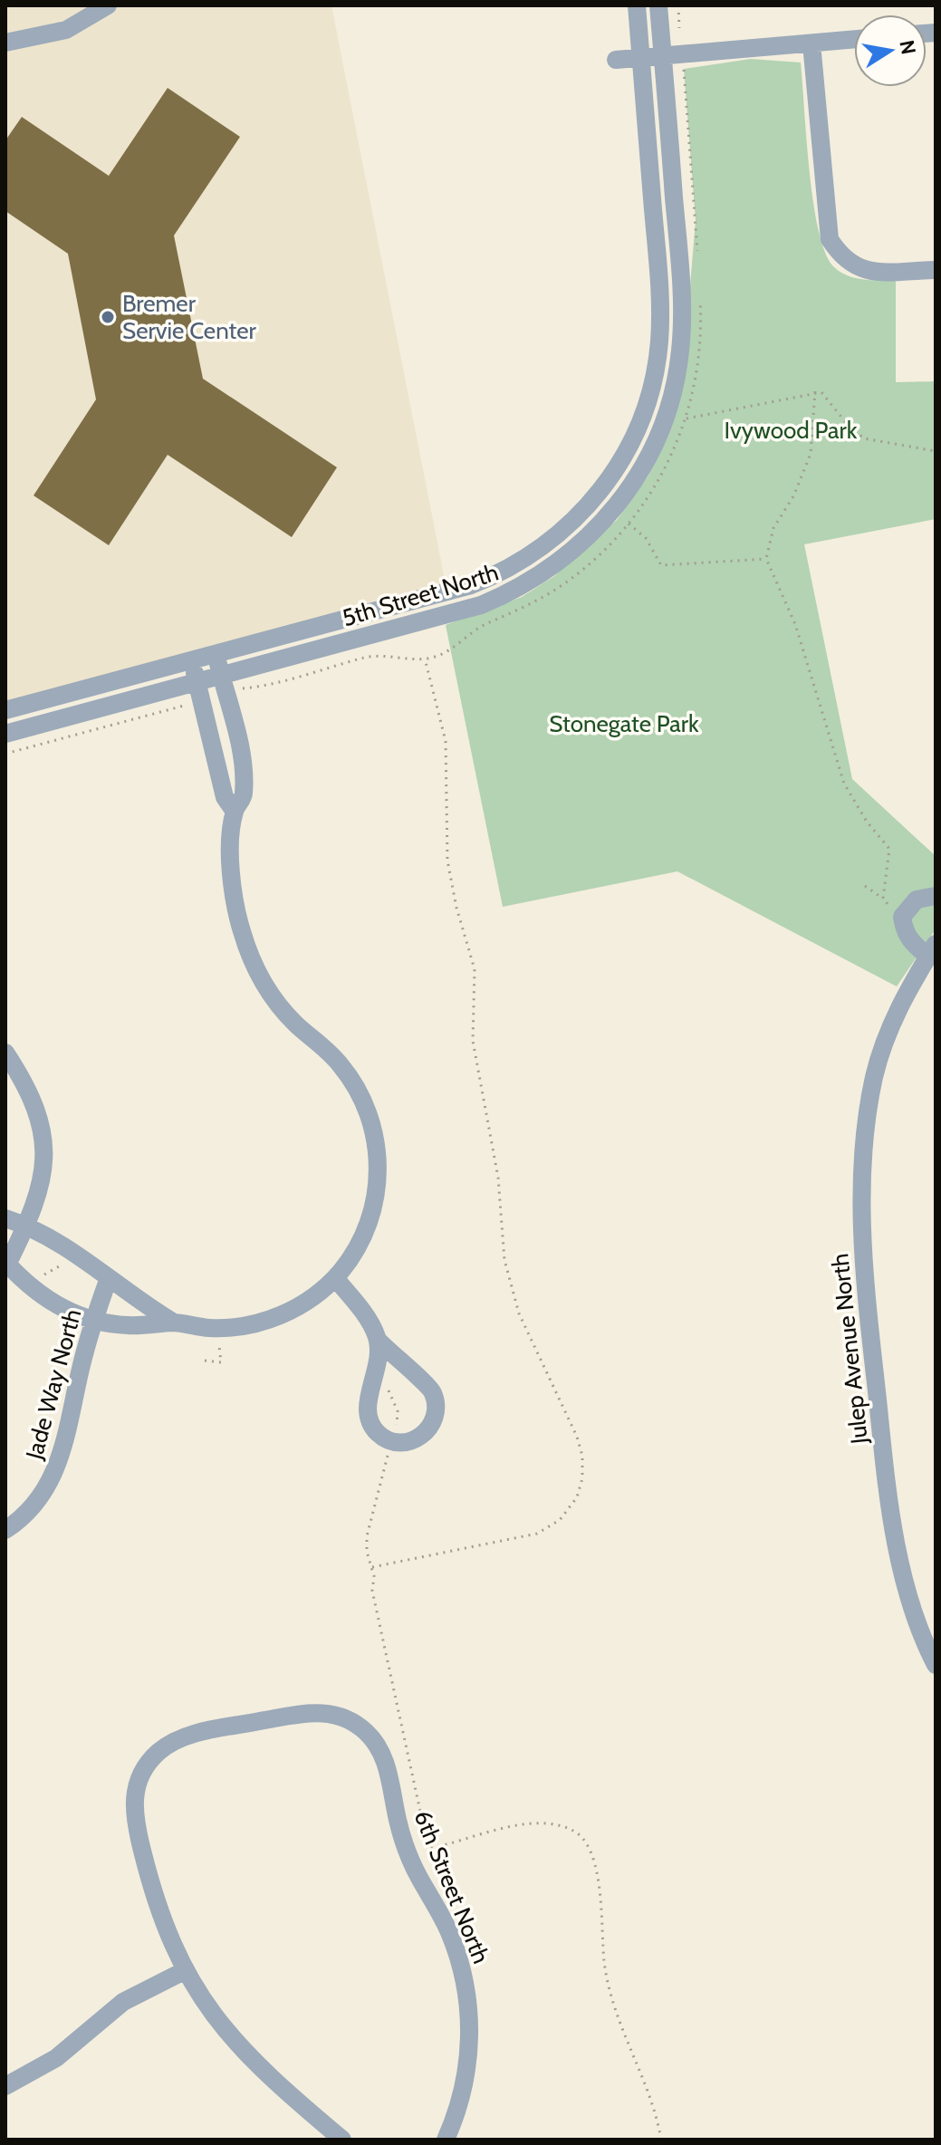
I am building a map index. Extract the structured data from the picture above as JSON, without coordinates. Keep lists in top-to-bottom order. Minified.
{"streets":{"street":["5th Street North","Julep Avenue North","Jade Way North","6th Street North"]},"parks":["Ivywood Park","Stonegate Park"],"places":["Bremer Servie Center"],"north":"right"}
